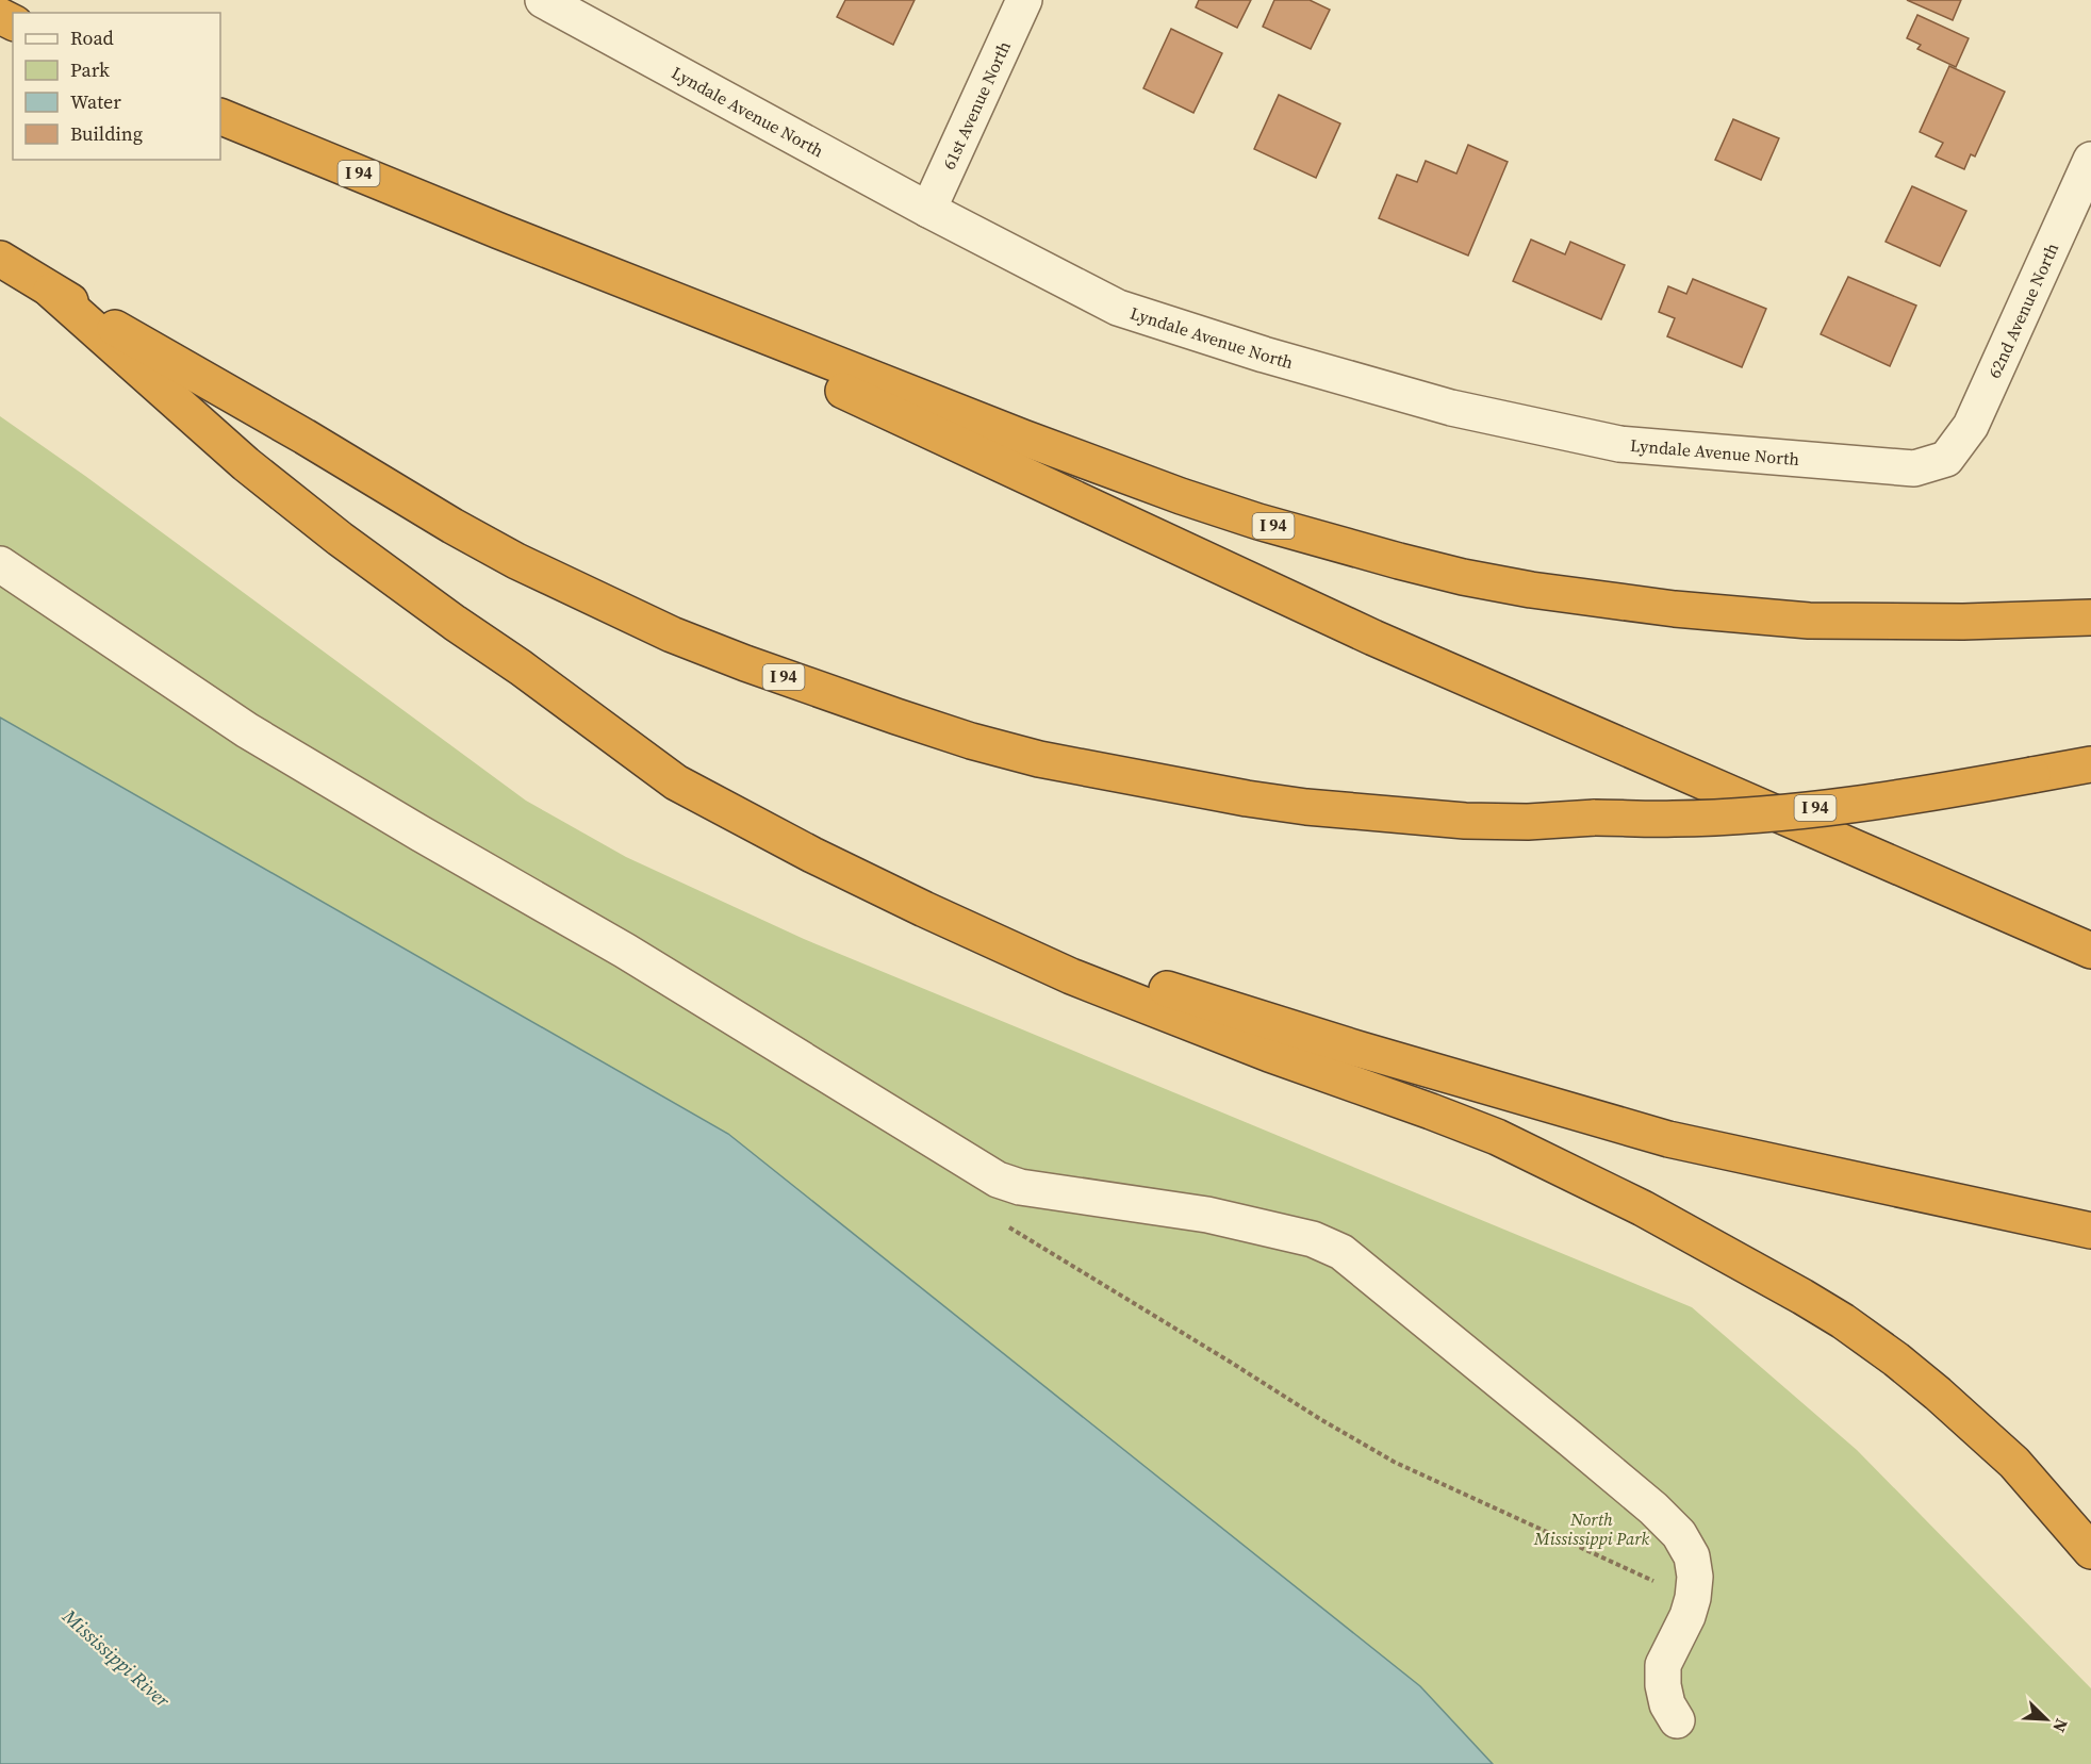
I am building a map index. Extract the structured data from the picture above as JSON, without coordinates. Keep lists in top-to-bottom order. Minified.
{"streets":{"highway":["I 94"],"street":["61st Avenue North","Lyndale Avenue North","62nd Avenue North"]},"crossings":[["61st Avenue North","Lyndale Avenue North"],["Lyndale Avenue North","62nd Avenue North"]],"water":["Mississippi River"],"parks":["North Mississippi Park"],"legend":["Road","Park","Water","Building"],"north":"bottom right"}
